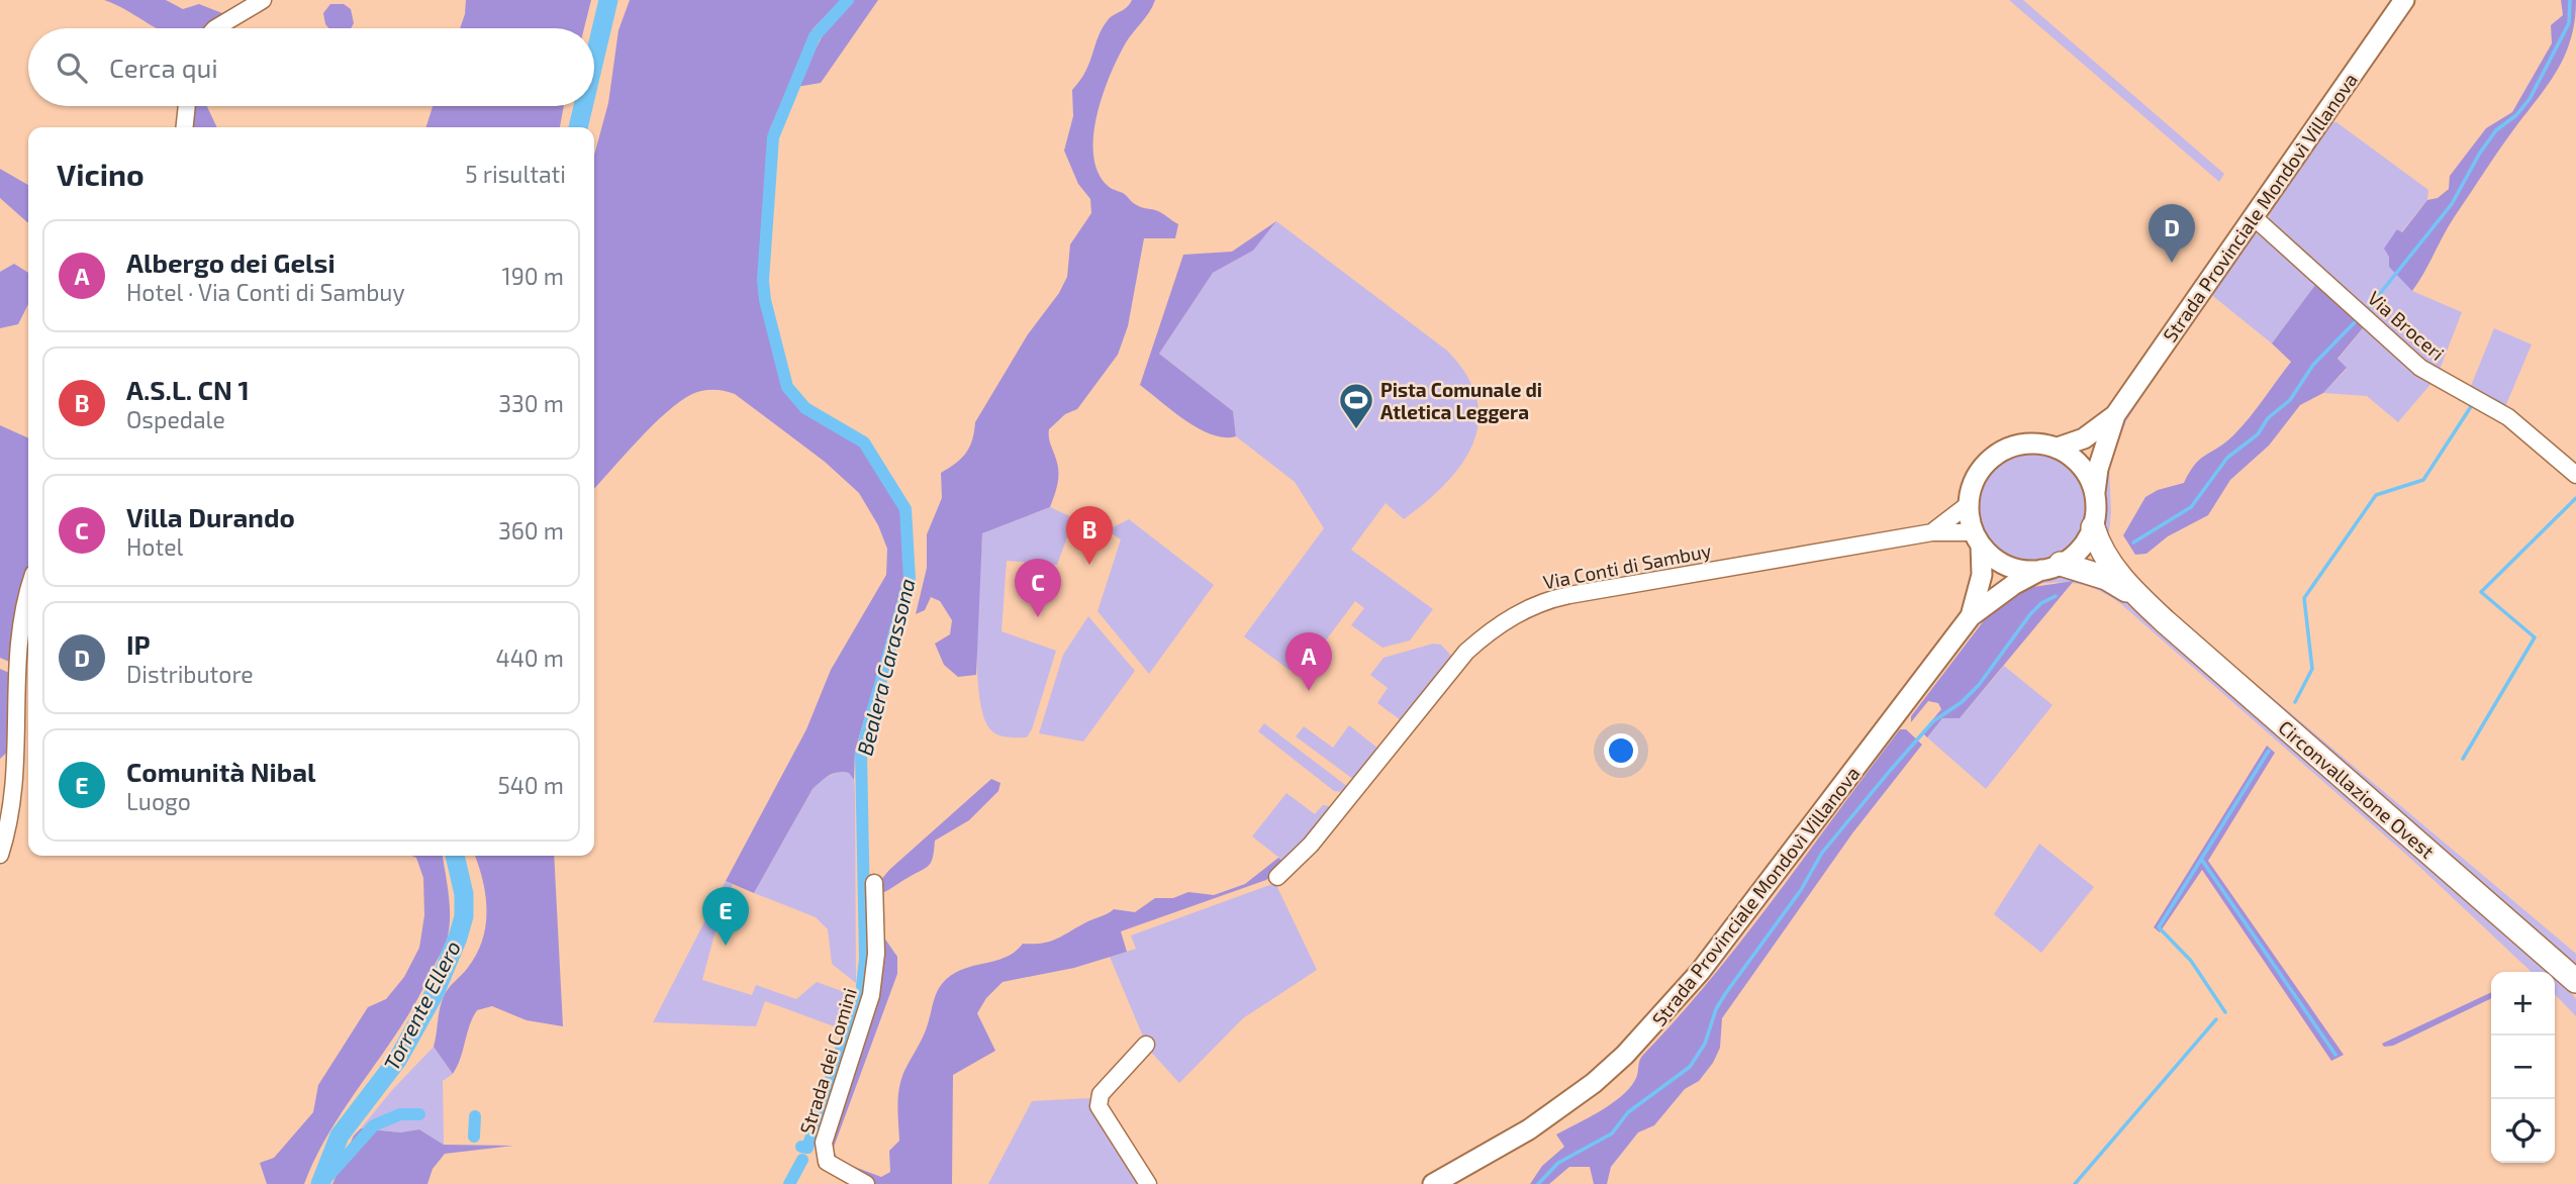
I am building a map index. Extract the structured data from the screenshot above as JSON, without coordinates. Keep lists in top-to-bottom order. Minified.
{"streets":{"highway":["Circonvallazione Ovest"],"main road":["Strada Provinciale Mondovì Villanova"],"street":["Via Broceri","Via Conti di Sambuy","Strada dei Comini"]},"crossings":[["Strada Provinciale Mondovì Villanova","Via Broceri"],["Strada Provinciale Mondovì Villanova","Via Conti di Sambuy"]],"water":["Bealera Carassona","Torrente Ellero"],"places":{"sports":["Pista Comunale di Atletica Leggera"]},"page":{"search":"Cerca qui","heading":["Vicino","5 risultati"],"pins":["D","B","C","A","E"],"list":[{"mark":"A","name":"Albergo dei Gelsi","note":"Hotel · Via Conti di Sambuy","value":"190 m"},{"mark":"B","name":"A.S.L. CN 1","note":"Ospedale","value":"330 m"},{"mark":"C","name":"Villa Durando","note":"Hotel","value":"360 m"},{"mark":"D","name":"IP","note":"Distributore","value":"440 m"},{"mark":"E","name":"Comunità Nibal","note":"Luogo","value":"540 m"}],"map_buttons":["+","−"]}}
